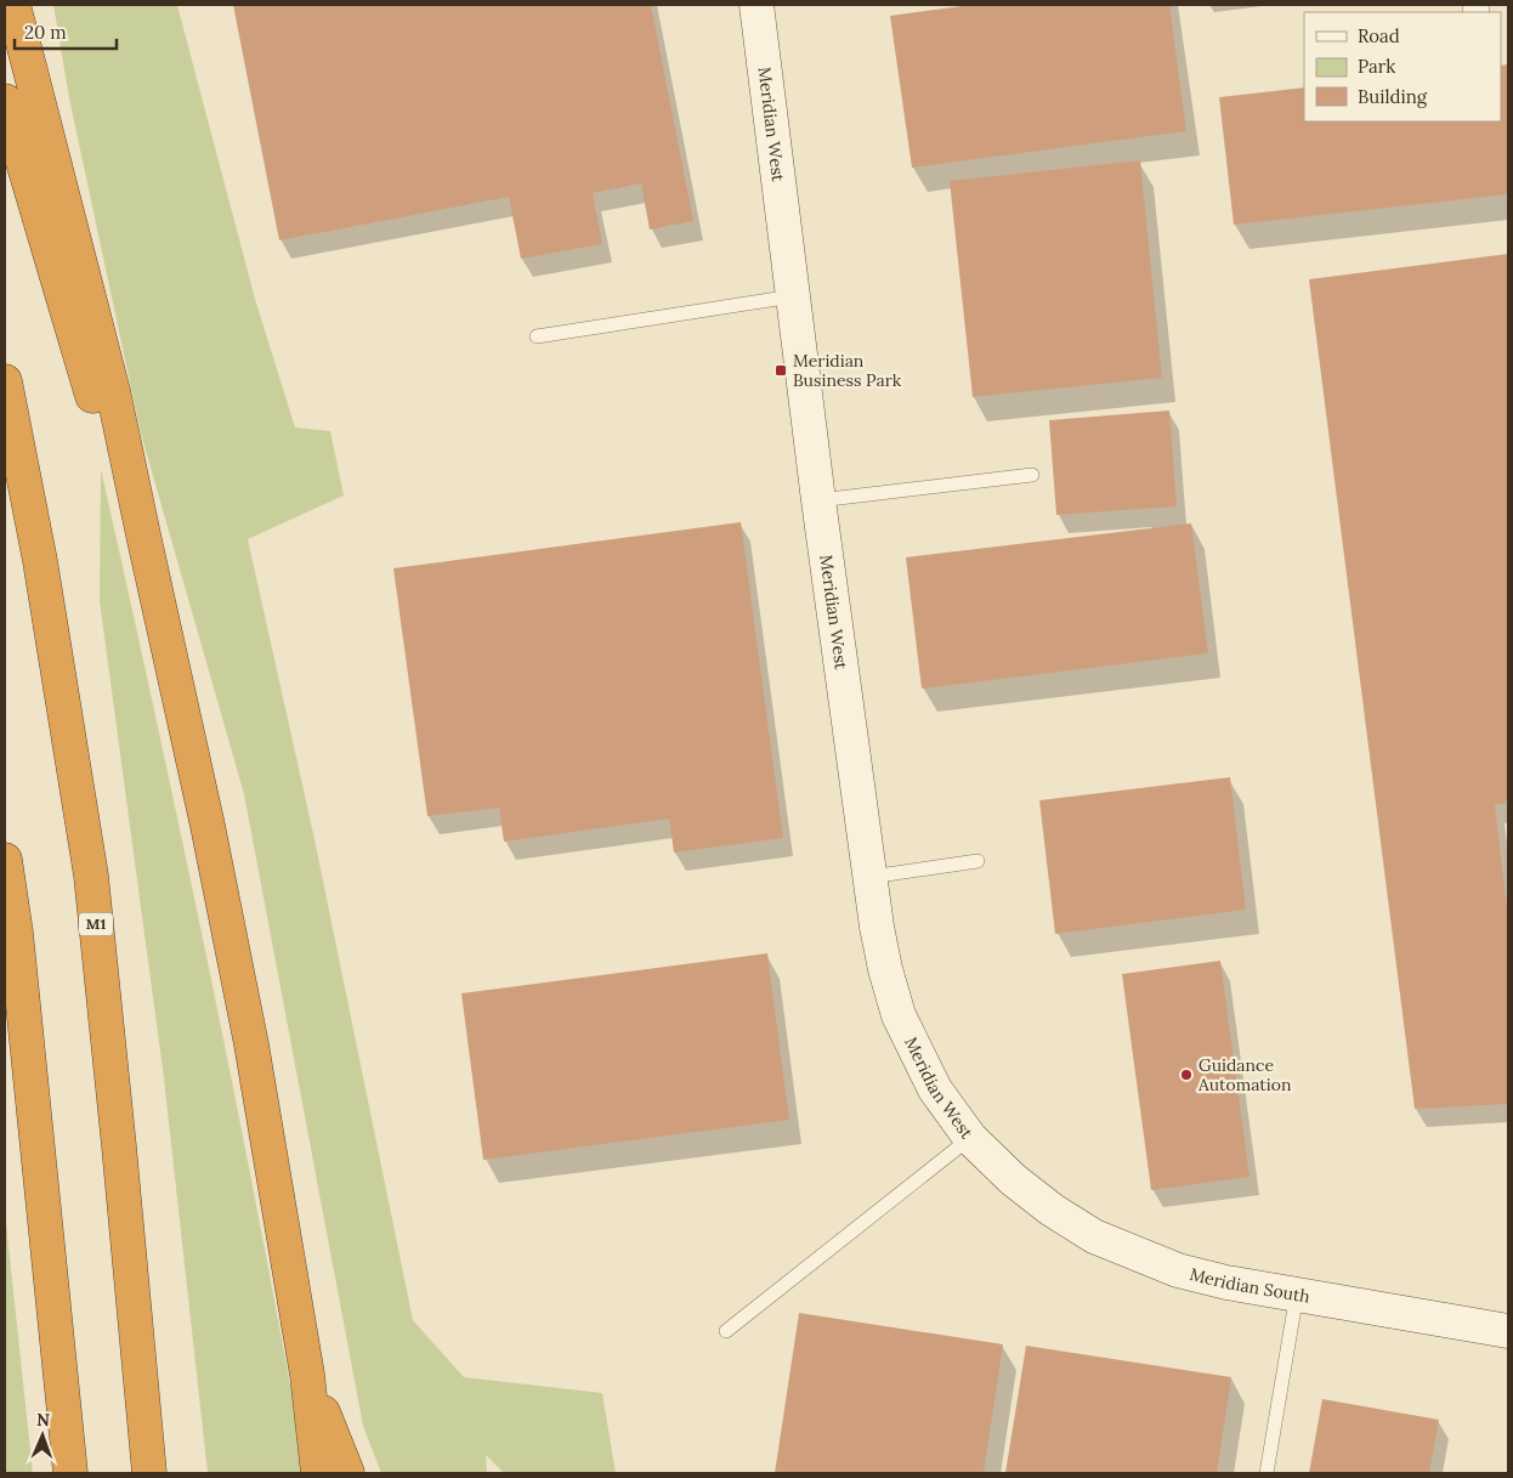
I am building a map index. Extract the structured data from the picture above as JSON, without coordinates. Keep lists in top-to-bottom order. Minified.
{"streets":{"highway":["M1"],"street":["Meridian West","Meridian South"]},"crossings":[["Meridian West","Meridian South"]],"places":{"transit":["Meridian Business Park"],"other":["Guidance Automation"]},"legend":["Road","Park","Building"],"scale_bar":"20 m","north":"top"}
